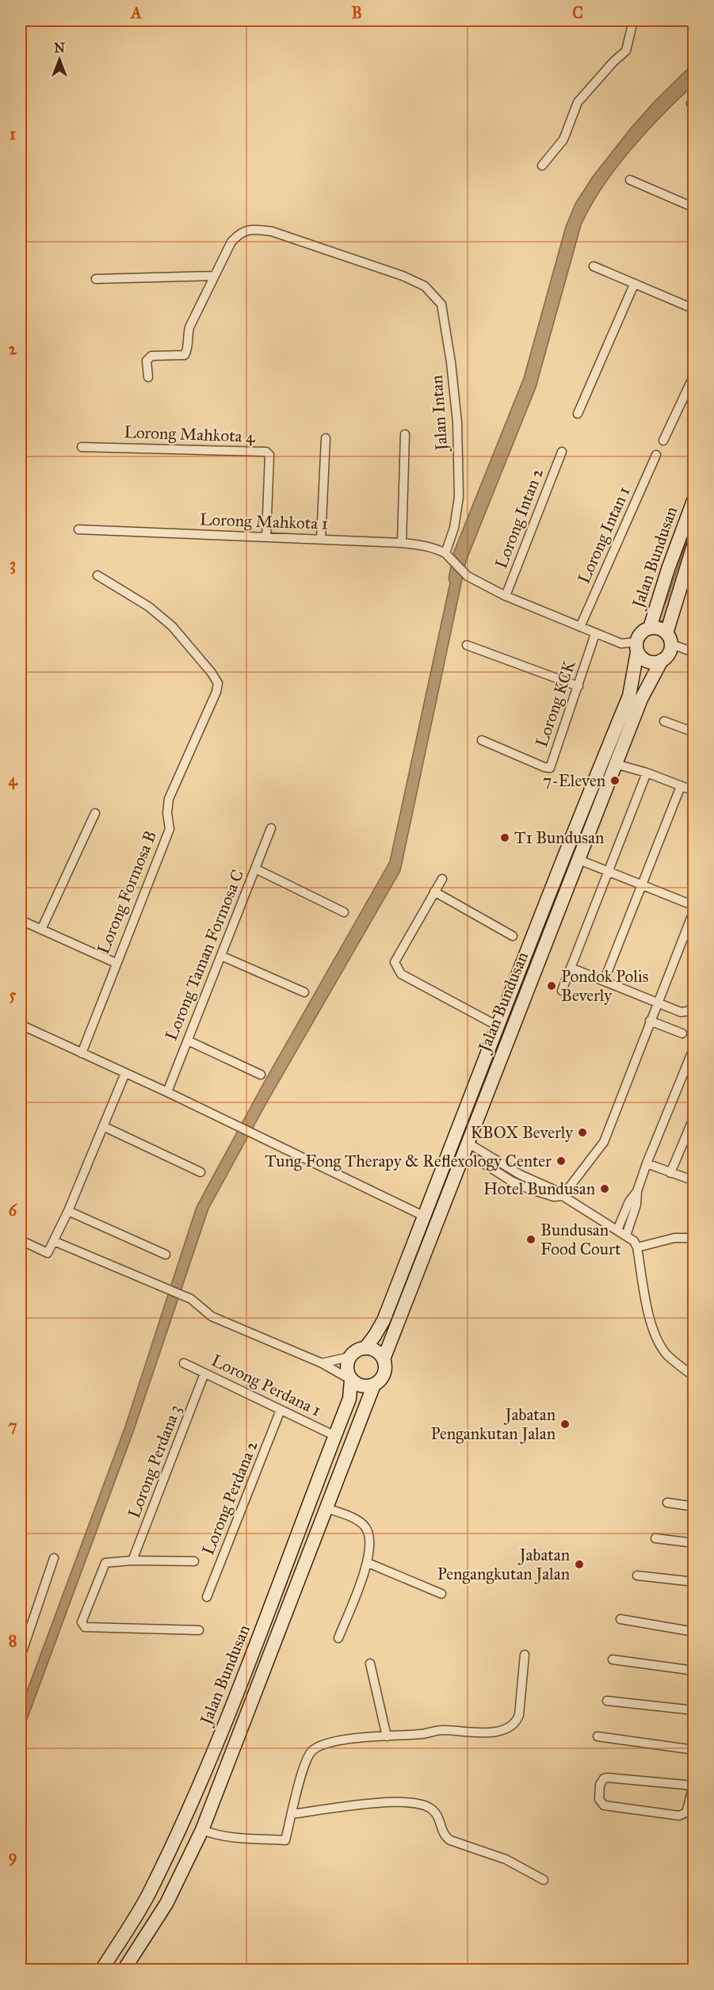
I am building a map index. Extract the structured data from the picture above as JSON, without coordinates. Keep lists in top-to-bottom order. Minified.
{"streets":{"main road":["Jalan Bundusan"],"street":["Jalan Intan","Lorong Mahkota 4","Lorong Intan 2","Lorong Mahkota 1","Lorong Intan 1","Lorong KCK","Lorong Formosa B","Lorong Taman Formosa C","Lorong Perdana 1","Lorong Perdana 3","Lorong Perdana 2"]},"crossings":[["Jalan Intan","Lorong Mahkota 1"],["Lorong Mahkota 4","Lorong Mahkota 1"],["Jalan Bundusan","Lorong Perdana 1"],["Lorong Perdana 1","Lorong Perdana 3"],["Lorong Perdana 1","Lorong Perdana 2"]],"places":["7-Eleven","T1 Bundusan","Pondok Polis Beverly","KBOX Beverly","Tung Fong Therapy & Reflexology Center","Hotel Bundusan","Bundusan Food Court","Jabatan Pengankutan Jalan","Jabatan Pengangkutan Jalan"],"north":"top","grid":{"columns":["A","B","C"],"rows":["1","2","3","4","5","6","7","8","9"]}}
